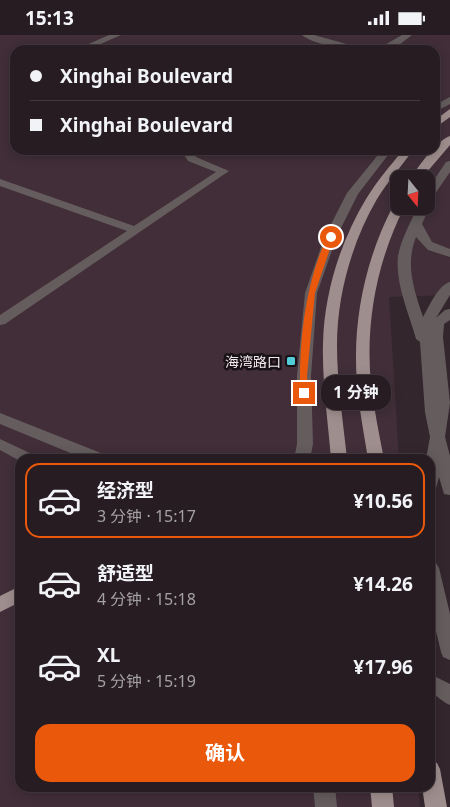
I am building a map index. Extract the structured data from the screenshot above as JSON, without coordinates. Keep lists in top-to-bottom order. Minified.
{"places":{"transit":["海湾路口"]},"north":"bottom","page":{"status":"15:13","banner":["Xinghai Boulevard","Xinghai Boulevard"],"bubble":"1 分钟","list":[{"name":"经济型","note":"3 分钟 · 15:17","value":"¥10.56"},{"name":"舒适型","note":"4 分钟 · 15:18","value":"¥14.26"},{"name":"XL","note":"5 分钟 · 15:19","value":"¥17.96"}],"buttons":"确认"}}
